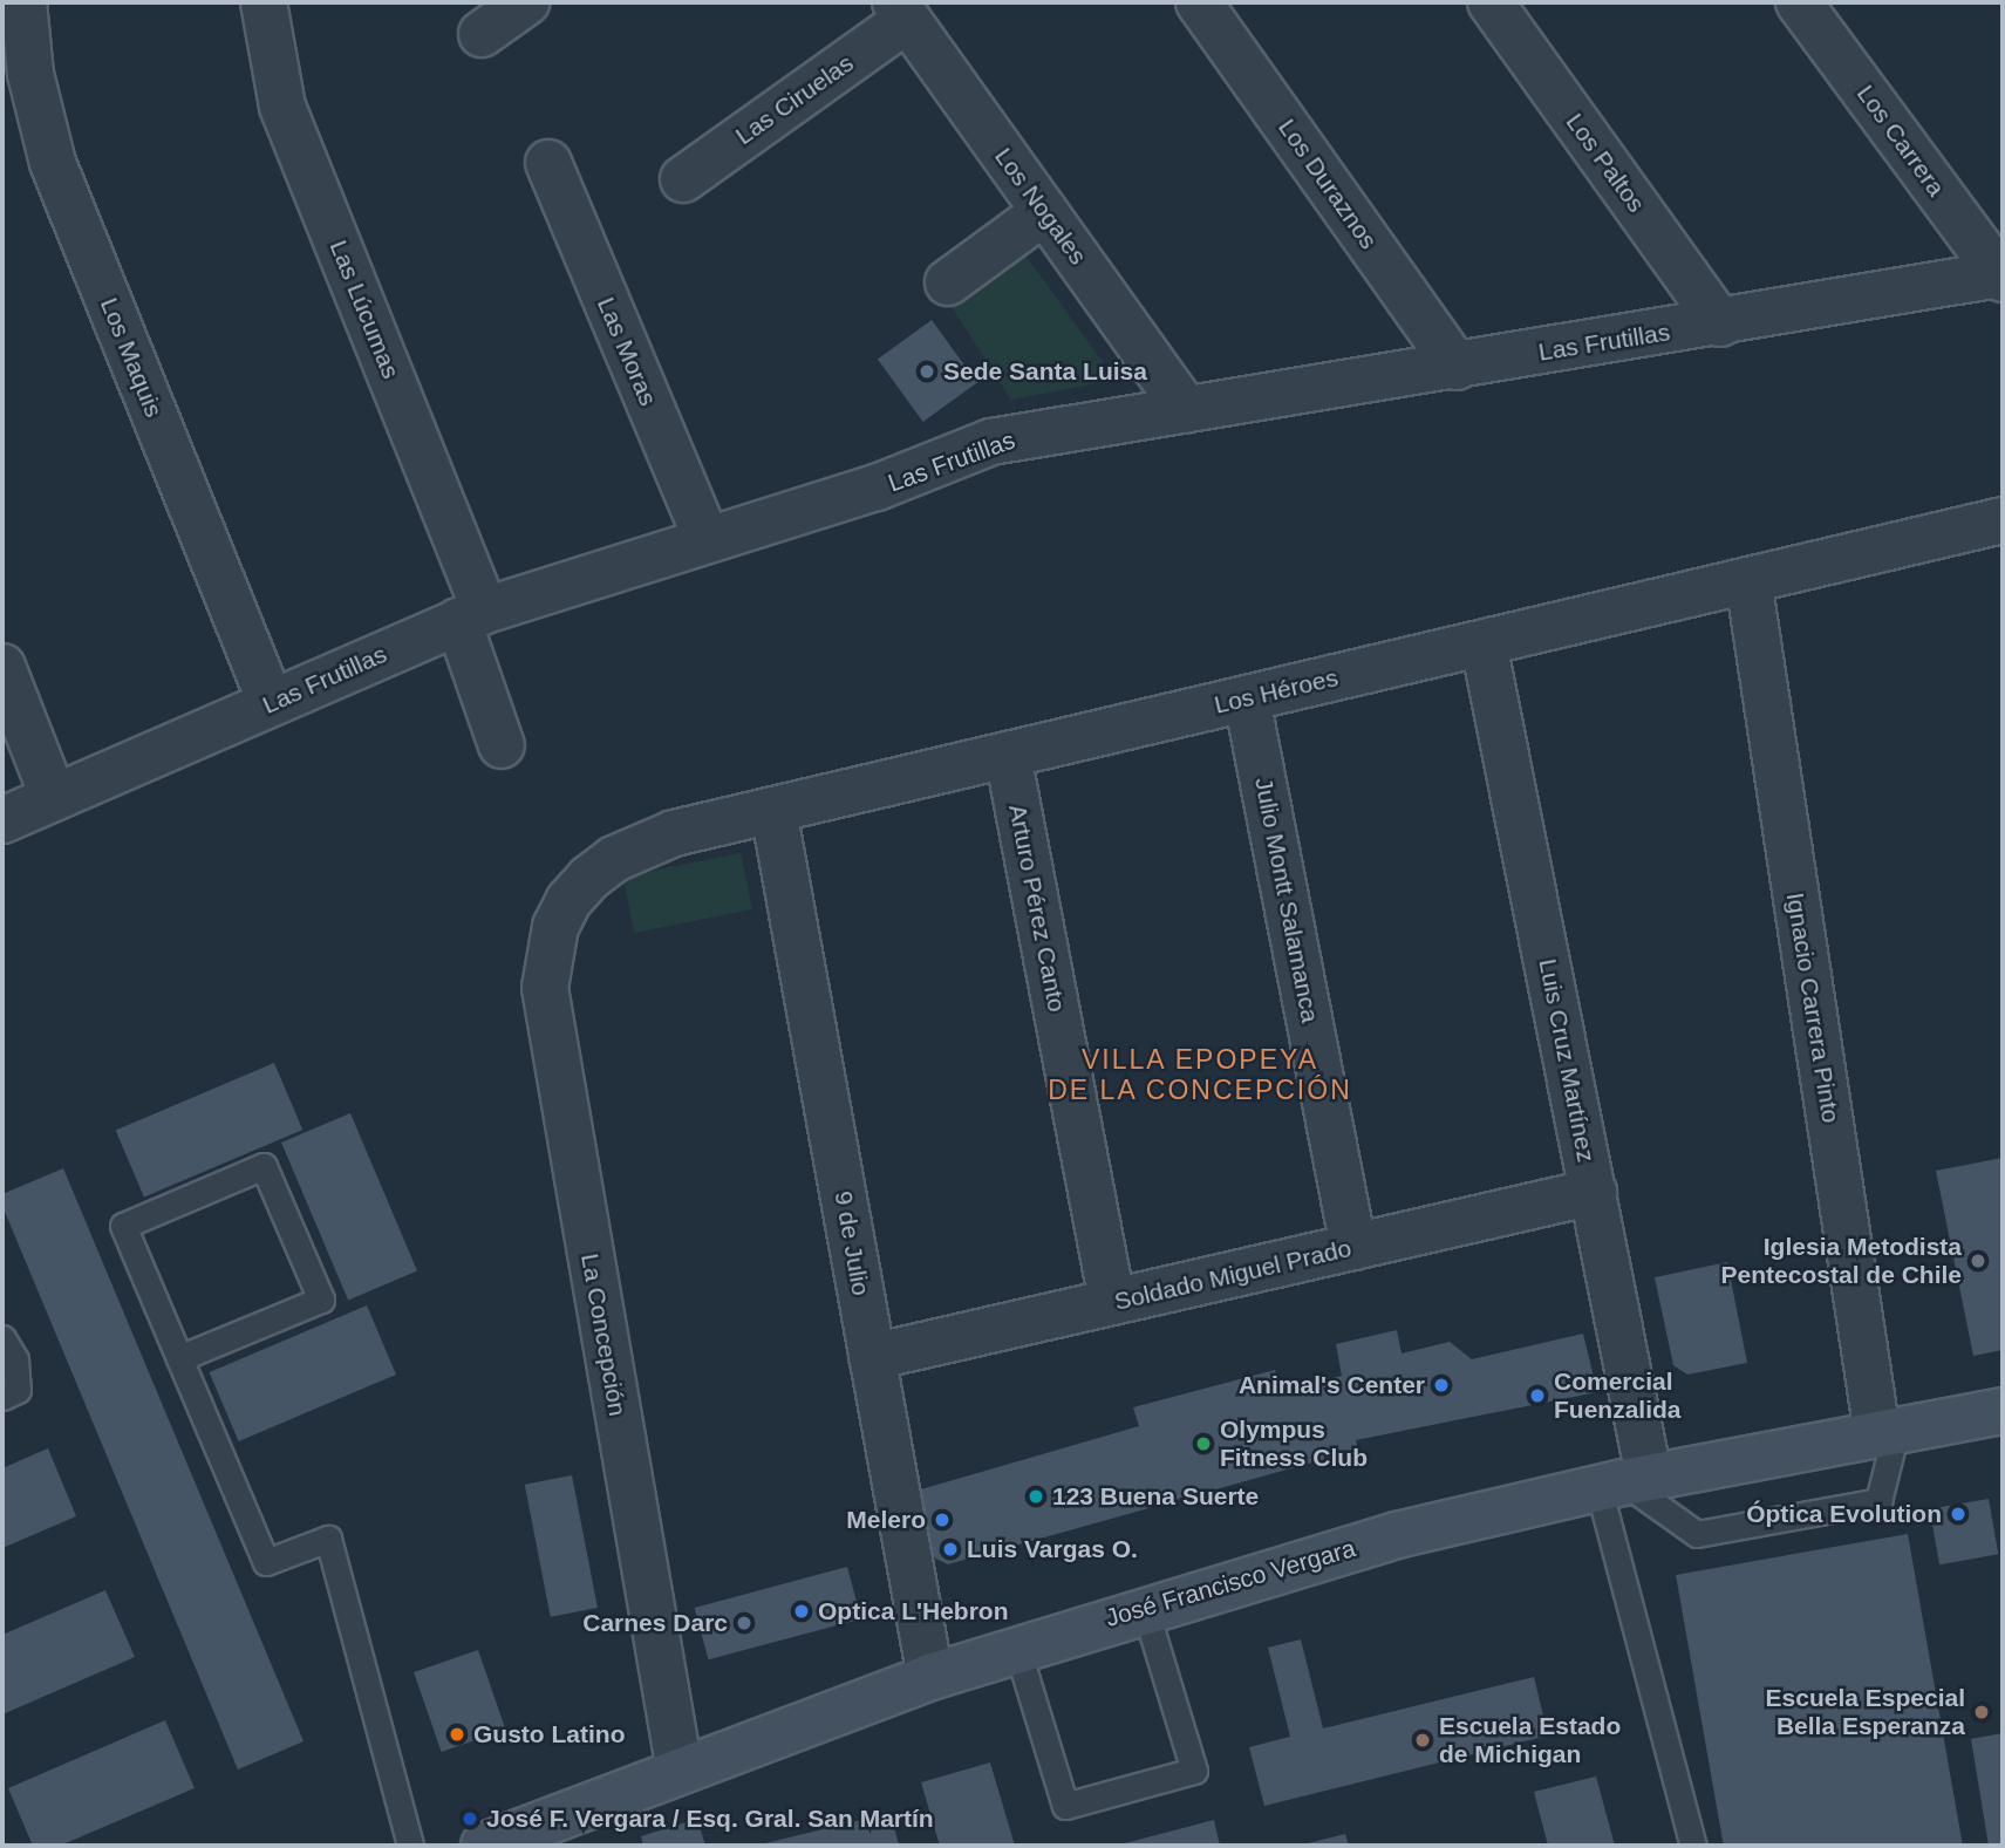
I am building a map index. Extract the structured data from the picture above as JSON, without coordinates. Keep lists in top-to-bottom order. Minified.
{"streets":{"main road":["José Francisco Vergara"],"street":["Las Ciruelas","Los Carrera","Los Paltos","Los Duraznos","Los Nogales","Las Lúcumas","Las Frutillas","Las Moras","Los Maquis","Los Héroes","Julio Montt Salamanca","Arturo Pérez Canto","Ignacio Carrera Pinto","Luis Cruz Martínez","9 de Julio","Soldado Miguel Prado","La Concepción"]},"crossings":[["Las Ciruelas","Los Nogales"],["Los Carrera","Las Frutillas"],["Los Paltos","Las Frutillas"],["Los Duraznos","Las Frutillas"],["Los Nogales","Las Frutillas"],["Las Lúcumas","Las Frutillas"],["Las Frutillas","Las Moras"],["Las Frutillas","Los Maquis"],["Los Héroes","Julio Montt Salamanca"],["Los Héroes","Arturo Pérez Canto"],["Los Héroes","Ignacio Carrera Pinto"],["Los Héroes","Luis Cruz Martínez"],["Los Héroes","9 de Julio"],["Los Héroes","La Concepción"],["Julio Montt Salamanca","Soldado Miguel Prado"],["Arturo Pérez Canto","Soldado Miguel Prado"],["Ignacio Carrera Pinto","José Francisco Vergara"],["Luis Cruz Martínez","Soldado Miguel Prado"],["Luis Cruz Martínez","José Francisco Vergara"],["9 de Julio","Soldado Miguel Prado"],["9 de Julio","José Francisco Vergara"],["La Concepción","José Francisco Vergara"]],"districts":["VILLA EPOPEYA DE LA CONCEPCIÓN"],"places":["Sede Santa Luisa","Iglesia Metodista Pentecostal de Chile","Animal's Center","Comercial Fuenzalida","Olympus Fitness Club","123 Buena Suerte","Óptica Evolution","Melero","Luis Vargas O.","Optica L'Hebron","Carnes Darc","Escuela Especial Bella Esperanza","Gusto Latino","Escuela Estado de Michigan","José F. Vergara / Esq. Gral. San Martín"]}
